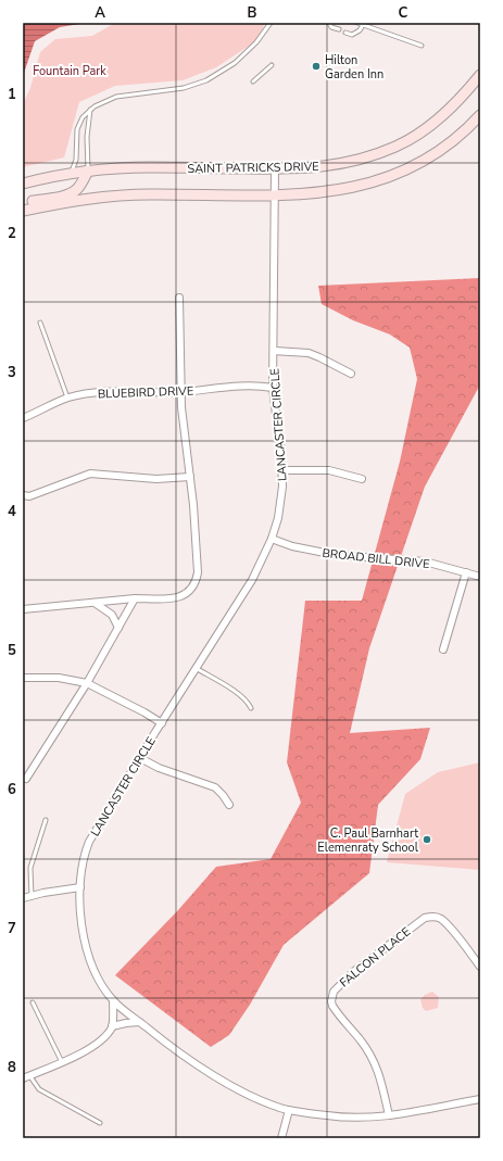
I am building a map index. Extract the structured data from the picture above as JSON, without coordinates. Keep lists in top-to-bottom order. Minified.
{"streets":{"main road":["SAINT PATRICKS DRIVE"],"street":["BLUEBIRD DRIVE","LANCASTER CIRCLE","BROAD BILL DRIVE","FALCON PLACE"]},"crossings":[["SAINT PATRICKS DRIVE","LANCASTER CIRCLE"],["BLUEBIRD DRIVE","LANCASTER CIRCLE"],["LANCASTER CIRCLE","BROAD BILL DRIVE"],["LANCASTER CIRCLE","FALCON PLACE"]],"parks":["Fountain Park"],"places":["Hilton Garden Inn","C. Paul Barnhart Elemenraty School"],"grid":{"columns":["A","B","C"],"rows":["1","2","3","4","5","6","7","8"]}}
